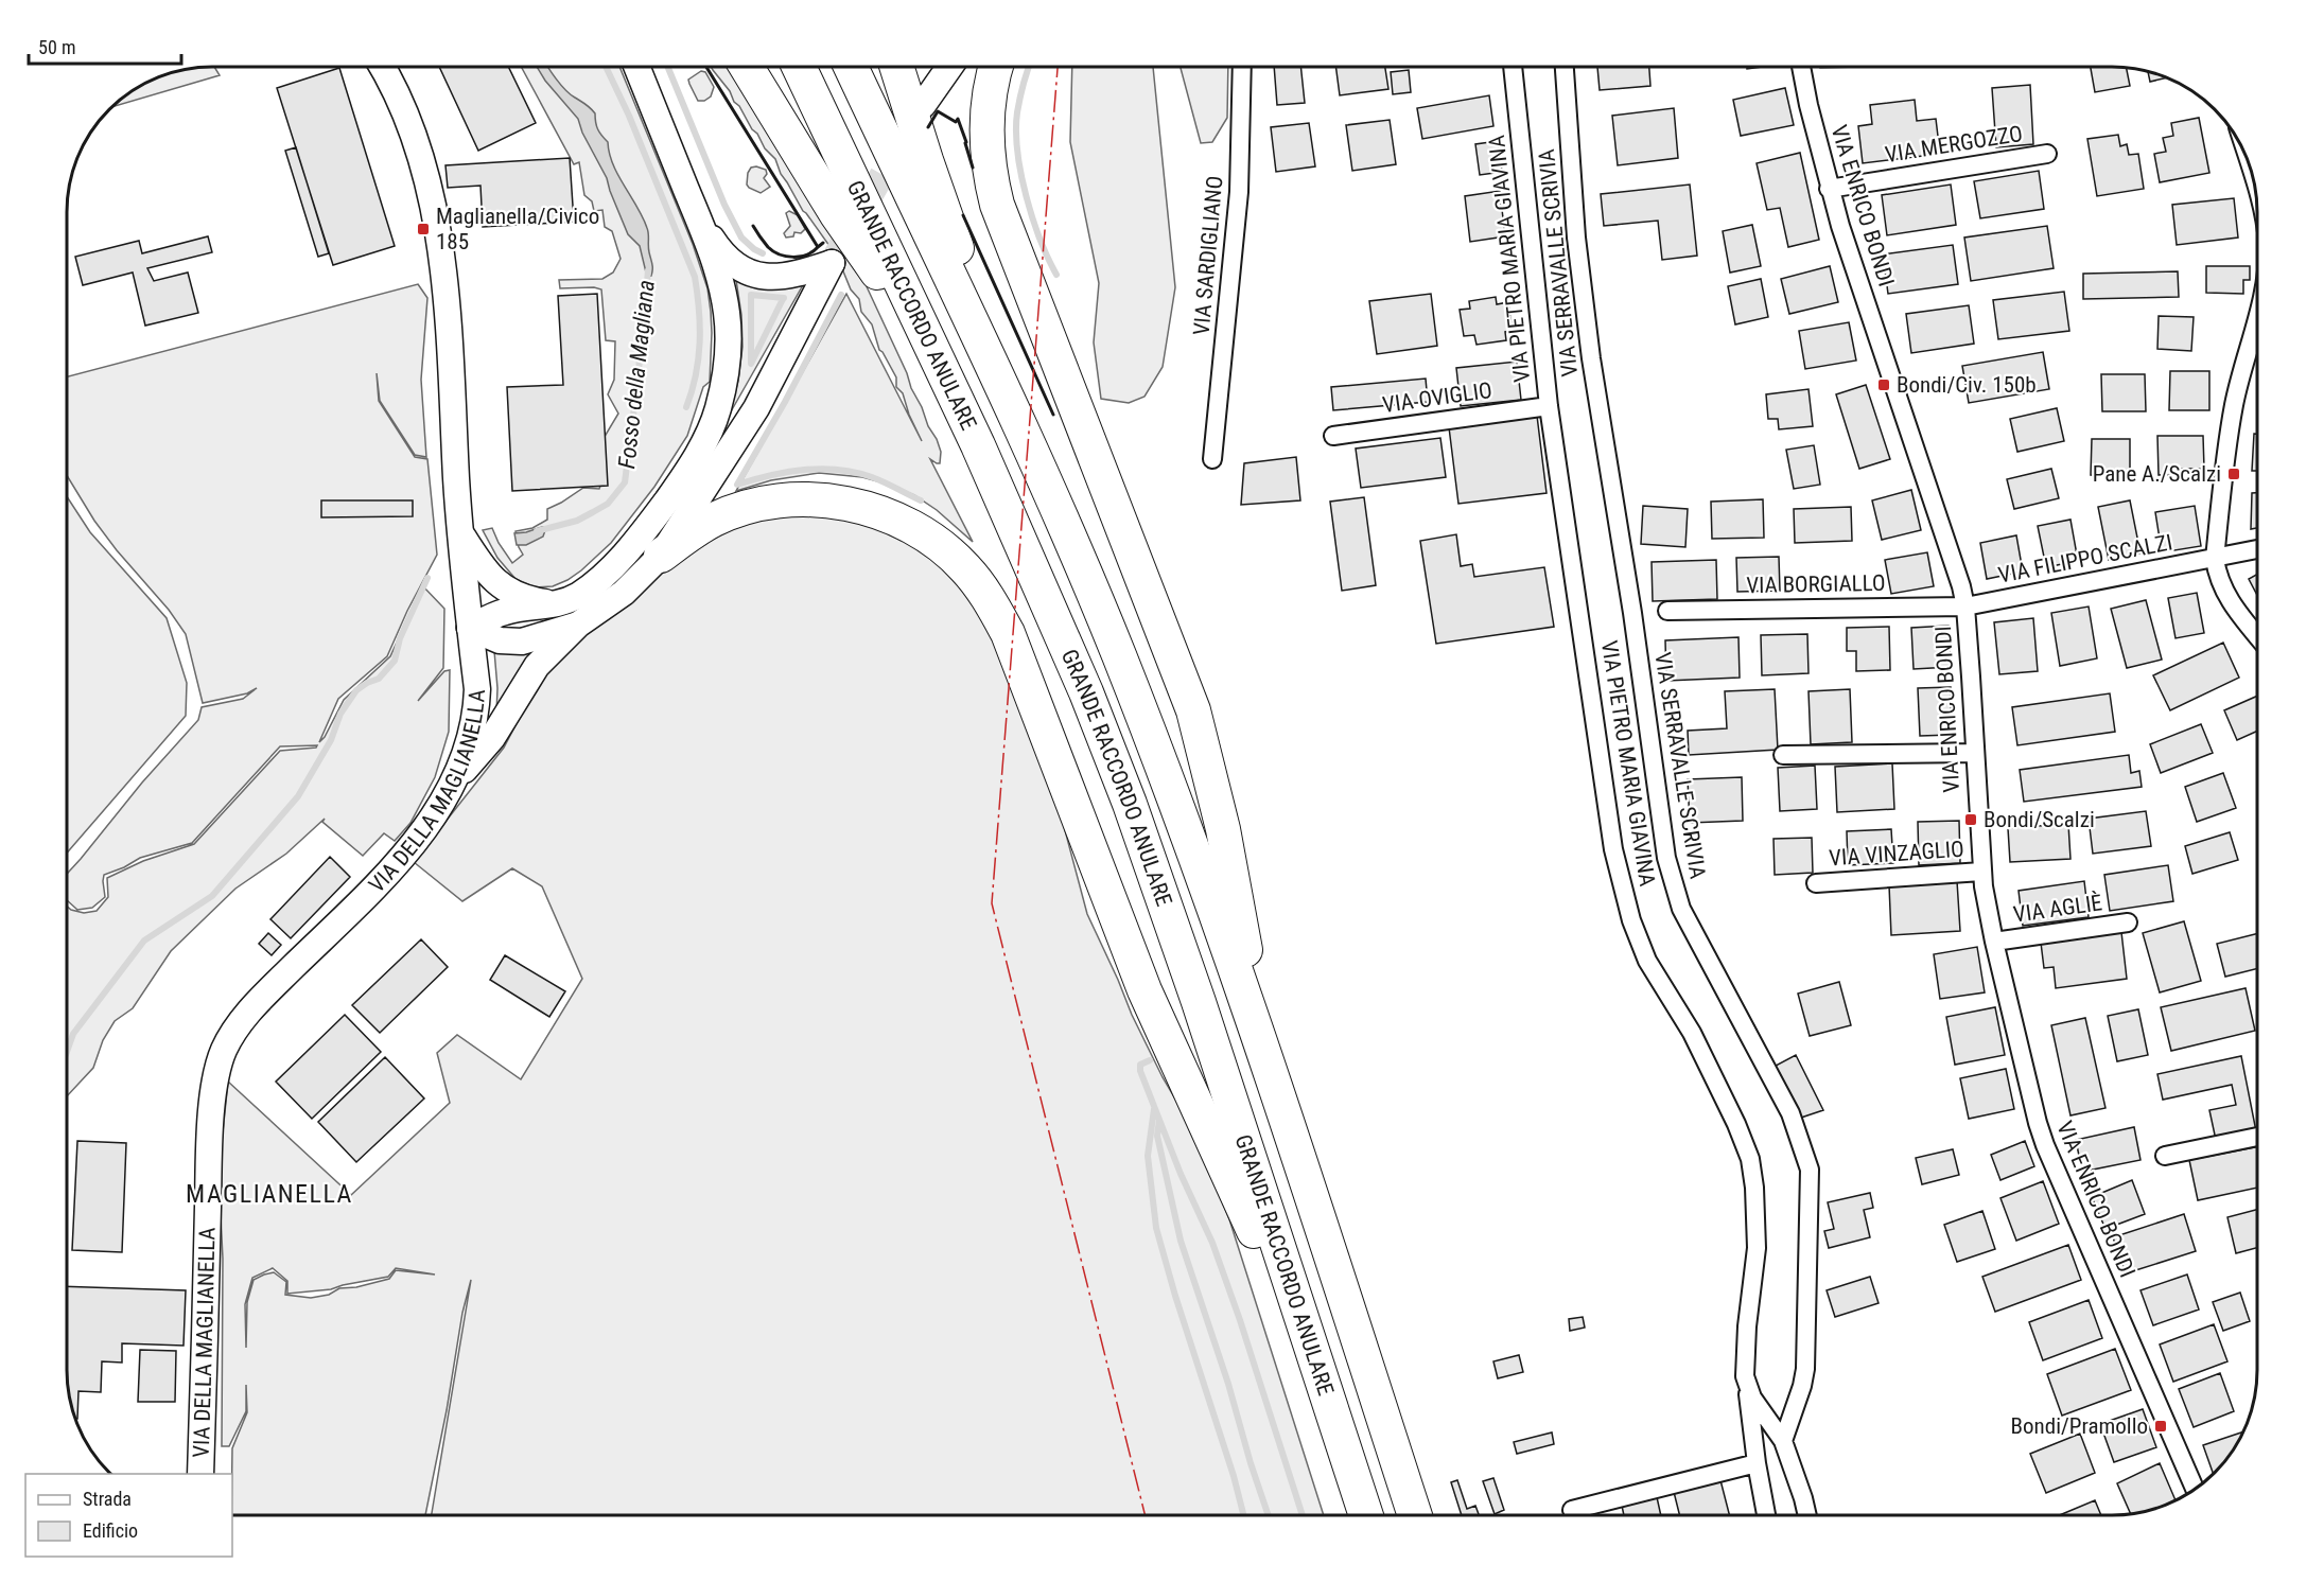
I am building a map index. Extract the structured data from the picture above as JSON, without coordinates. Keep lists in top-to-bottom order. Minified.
{"streets":{"highway":["GRANDE RACCORDO ANULARE"],"main road":["VIA DELLA MAGLIANELLA"],"street":["VIA MERGOZZO","VIA ENRICO BONDI","VIA SARDIGLIANO","VIA PIETRO MARIA GIAVINA","VIA SERRAVALLE SCRIVIA","VIA OVIGLIO","VIA FILIPPO SCALZI","VIA BORGIALLO","VIA VINZAGLIO","VIA AGLIÈ"]},"crossings":[["VIA MERGOZZO","VIA ENRICO BONDI"],["VIA ENRICO BONDI","VIA FILIPPO SCALZI"],["VIA ENRICO BONDI","VIA BORGIALLO"],["VIA ENRICO BONDI","VIA VINZAGLIO"],["VIA ENRICO BONDI","VIA AGLIÈ"],["VIA PIETRO MARIA GIAVINA","VIA OVIGLIO"],["VIA FILIPPO SCALZI","VIA BORGIALLO"]],"districts":["MAGLIANELLA"],"water":["Fosso della Magliana"],"places":{"transit":["Maglianella/Civico 185","Bondi/Civ. 150b","Pane A./Scalzi","Bondi/Scalzi","Bondi/Pramollo"]},"legend":["Strada","Edificio"],"scale_bar":"50 m"}
